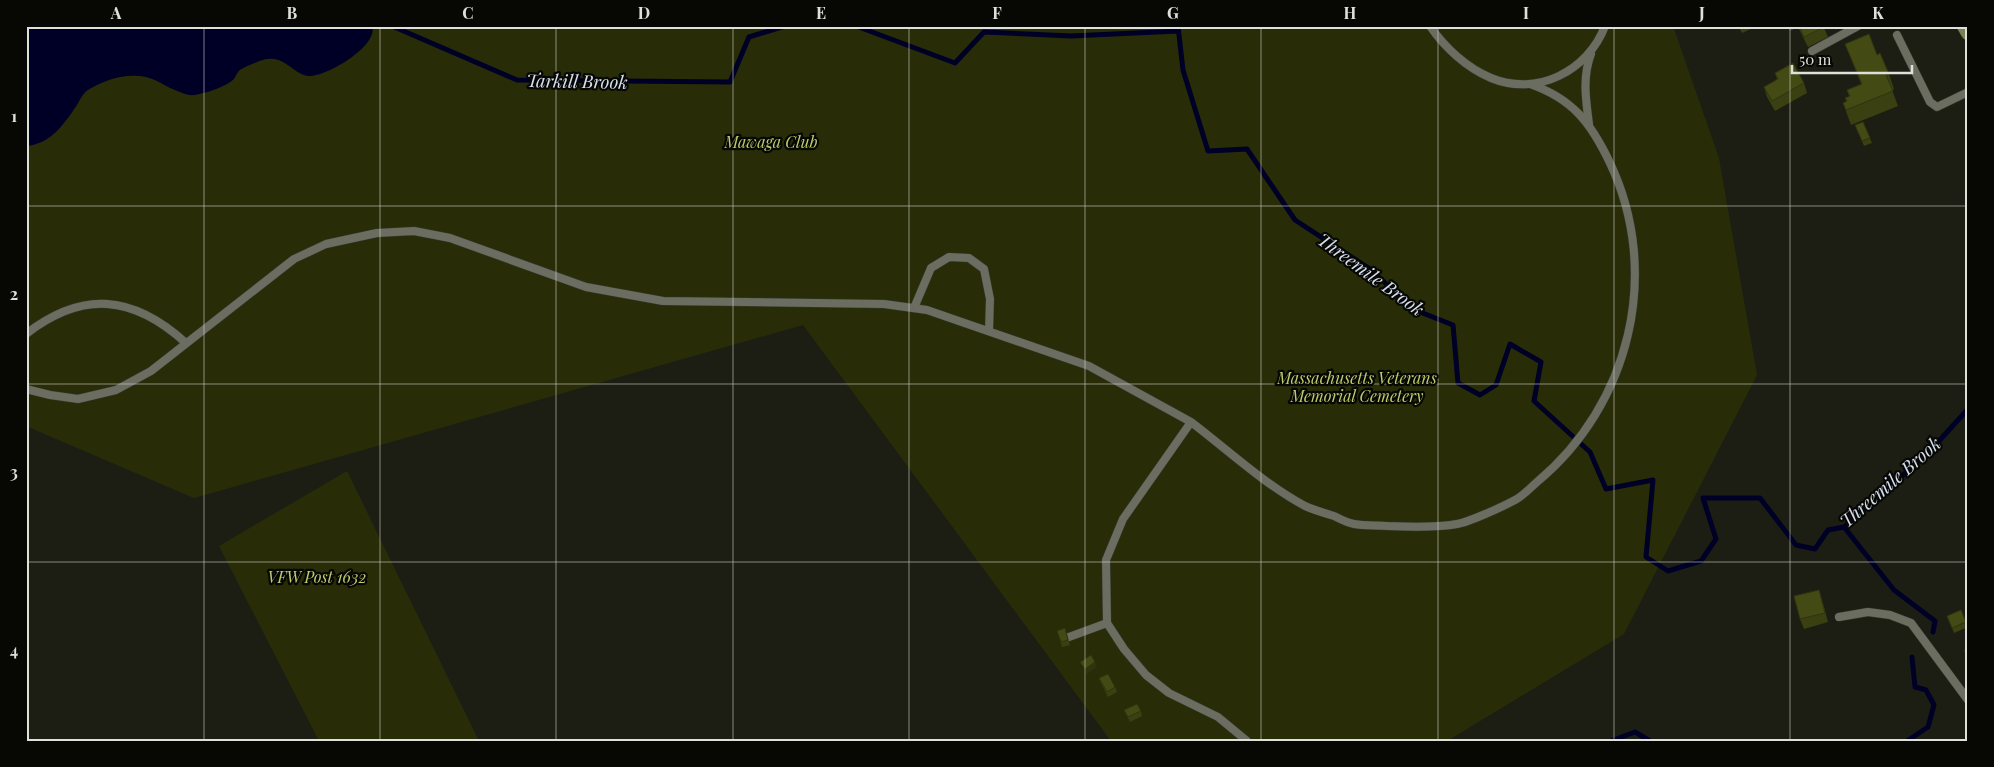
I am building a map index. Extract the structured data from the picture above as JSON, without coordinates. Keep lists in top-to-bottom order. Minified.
{"water":["Tarkill Brook","Threemile Brook"],"parks":["Mawaga Club","Massachusetts Veterans Memorial Cemetery","VFW Post 1632"],"scale_bar":"50 m","grid":{"columns":["A","B","C","D","E","F","G","H","I","J","K"],"rows":["1","2","3","4"]}}
